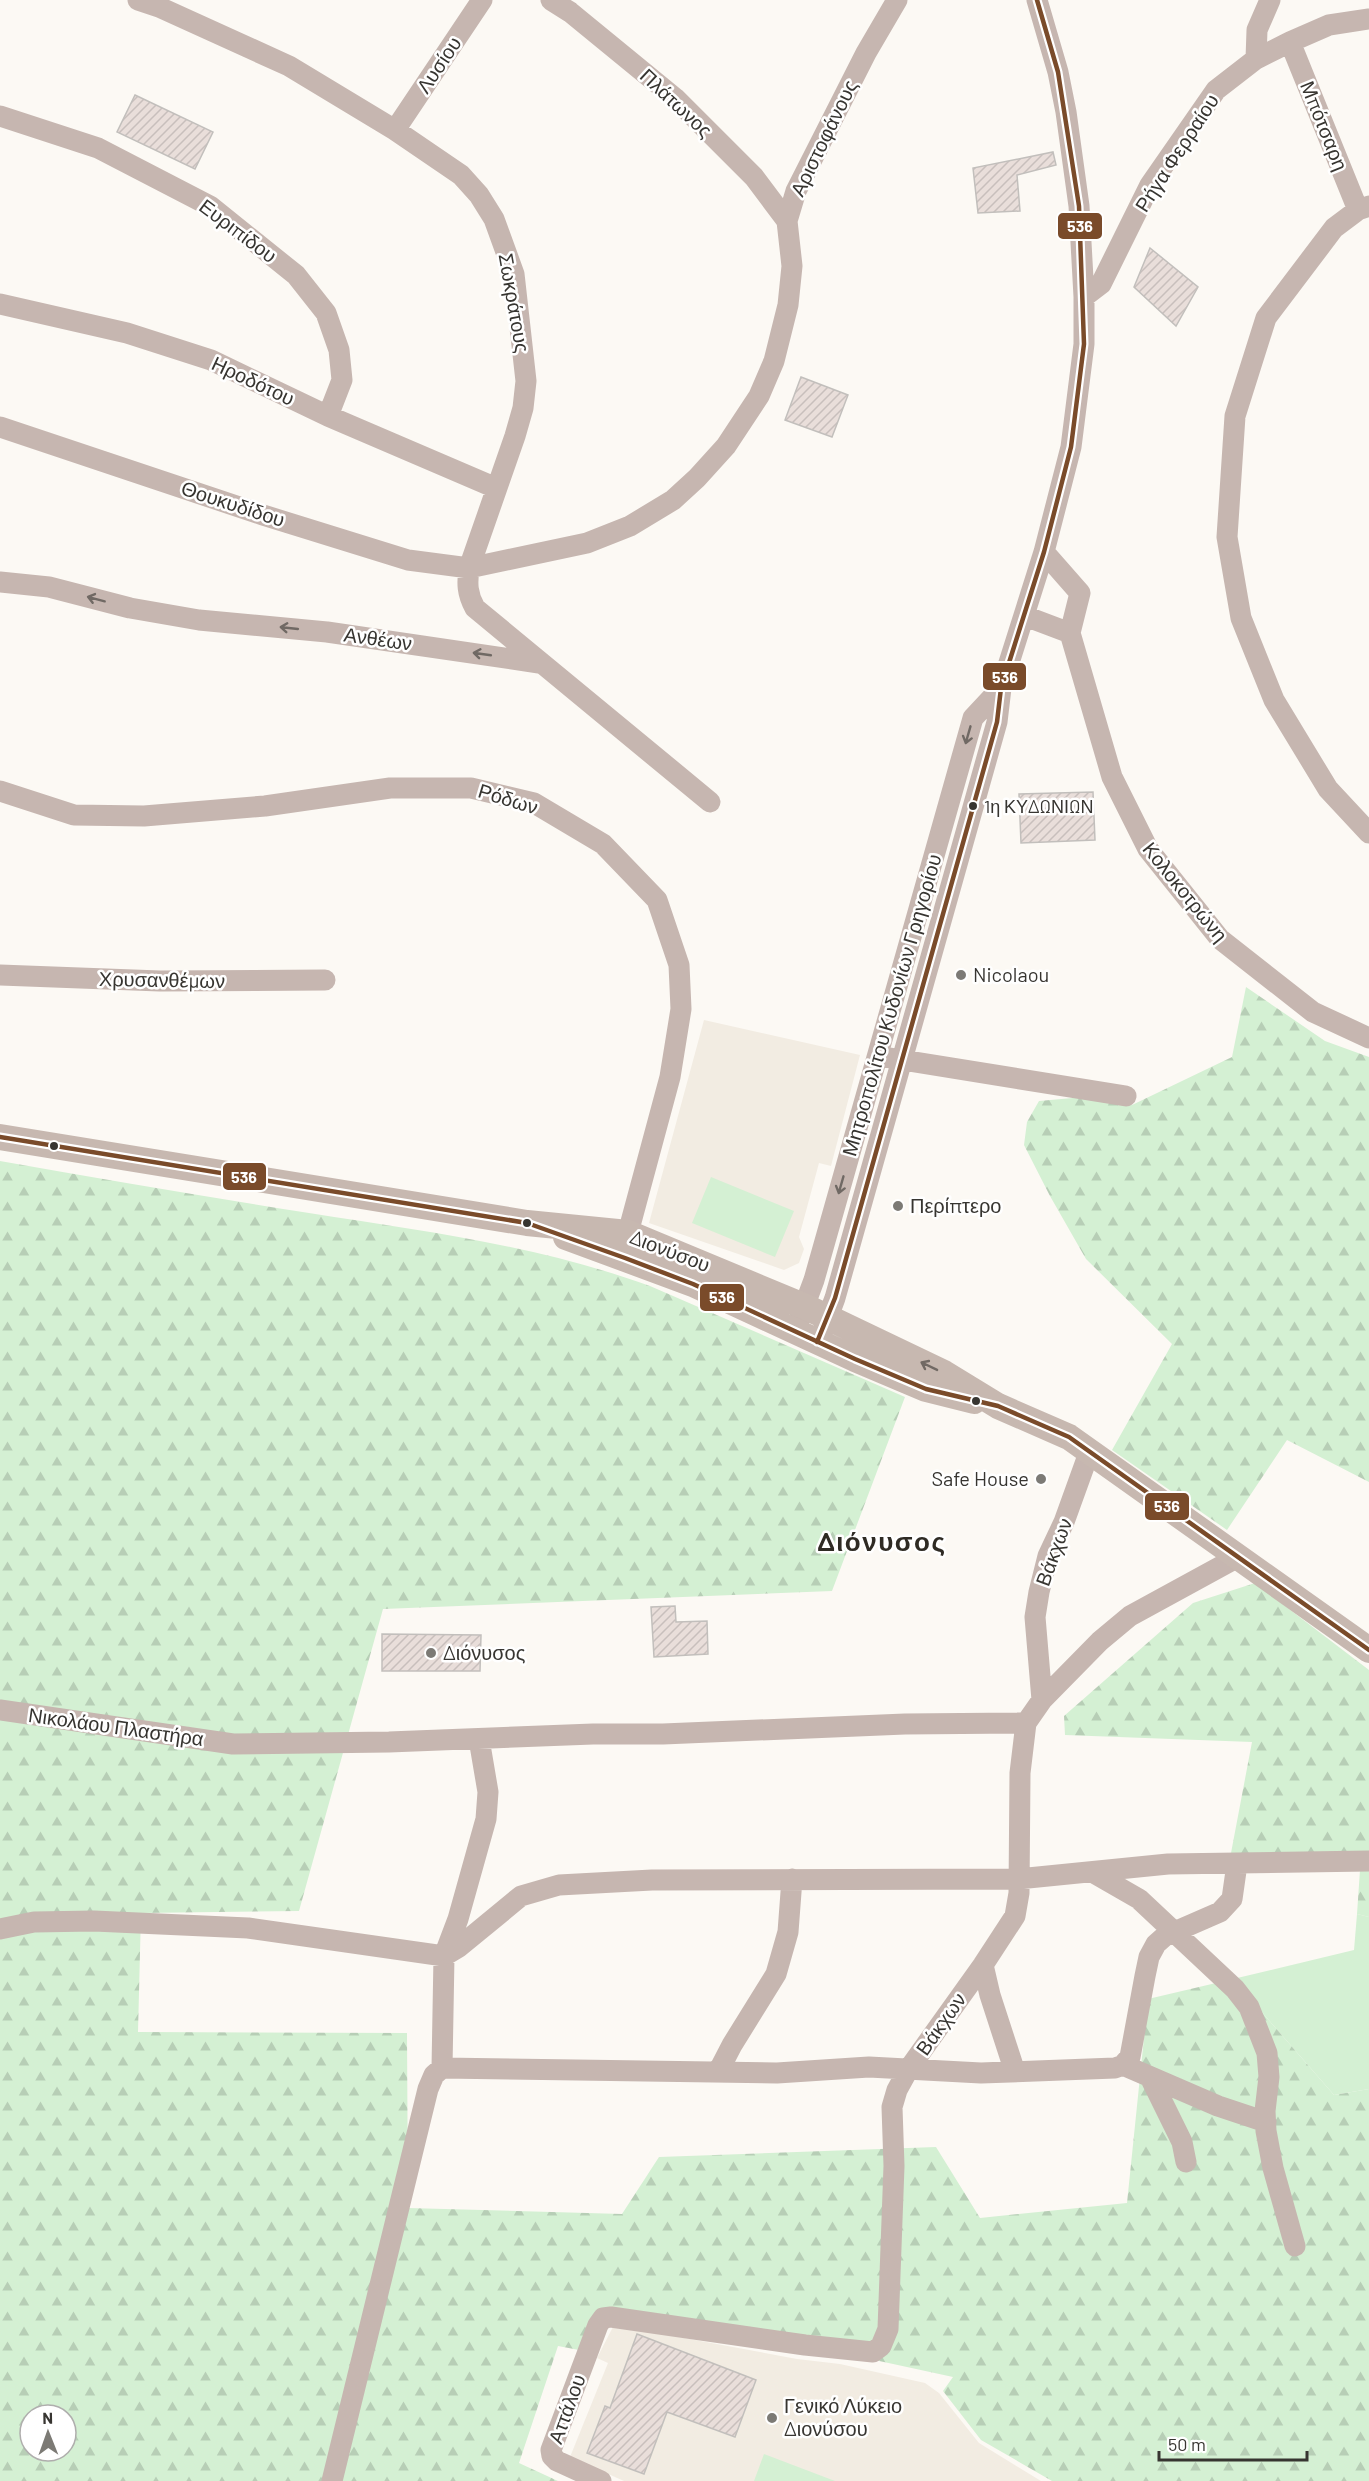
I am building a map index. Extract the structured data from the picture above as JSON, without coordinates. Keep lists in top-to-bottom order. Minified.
{"streets":{"main road":["Διονύσου"],"street":["Λυσίου","Πλάτωνος","Μπότσαρη","Αριστοφάνους","Ρήγα Φερραίου","Ευριπίδου","Σωκράτους","Ηροδότου","Θουκυδίδου","Ανθέων","Ρόδων","Κολοκοτρώνη","Χρυσανθέμων","Μητροπολίτου Κυδονίων Γρηγορίου","Βάκχων","Νικολάου Πλαστήρα","Αττάλου"]},"crossings":[["Λυσίου","Σωκράτους"],["Πλάτωνος","Αριστοφάνους"],["Μπότσαρη","Ρήγα Φερραίου"],["Αριστοφάνους","Σωκράτους"],["Αριστοφάνους","Θουκυδίδου"],["Ρήγα Φερραίου","Μητροπολίτου Κυδονίων Γρηγορίου"],["Ευριπίδου","Ηροδότου"],["Σωκράτους","Ηροδότου"],["Σωκράτους","Θουκυδίδου"],["Σωκράτους","Ανθέων"],["Ρόδων","Διονύσου"],["Μητροπολίτου Κυδονίων Γρηγορίου","Διονύσου"],["Διονύσου","Βάκχων"],["Βάκχων","Νικολάου Πλαστήρα"],["Βάκχων","Αττάλου"]],"one_way":["Ανθέων"],"districts":["Διόνυσος"],"places":["1η ΚΥΔΩΝΙΩΝ","Nicolaou","Περίπτερο","Safe House","Διόνυσος","Γενικό Λύκειο Διονύσου"],"lines":["transit line 536"],"scale_bar":"50 m","north":"top"}
